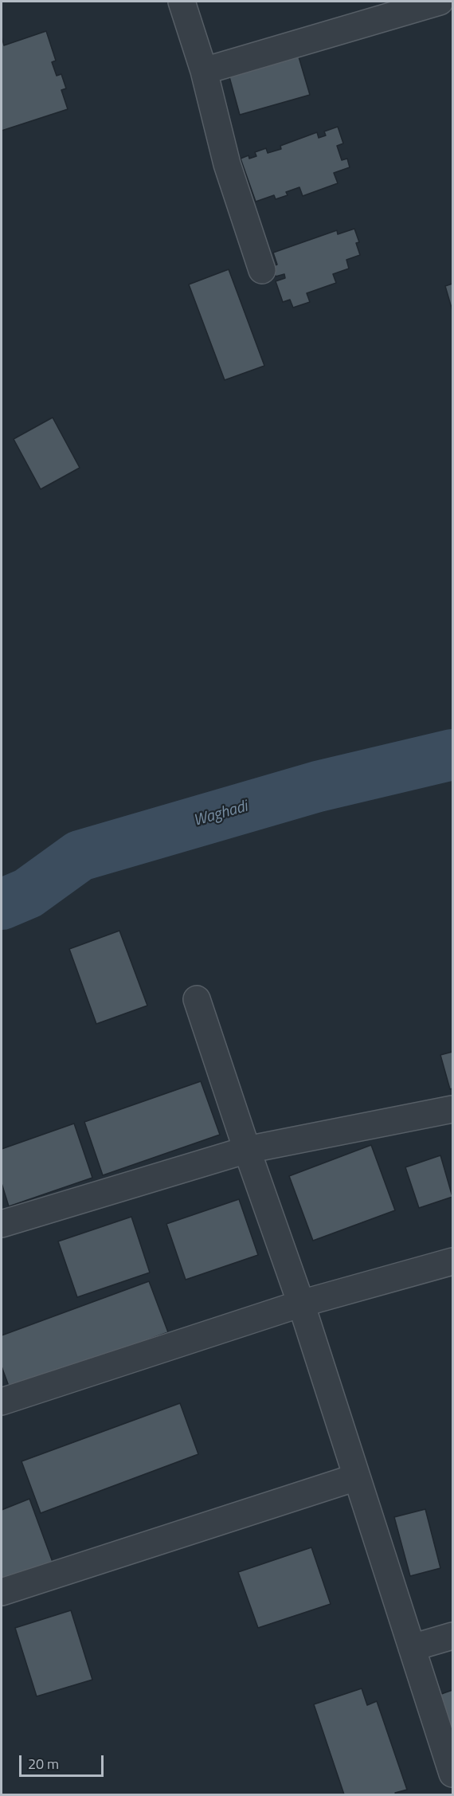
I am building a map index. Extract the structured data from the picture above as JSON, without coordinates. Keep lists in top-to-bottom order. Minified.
{"water":["Waghadi"],"scale_bar":"20 m"}
